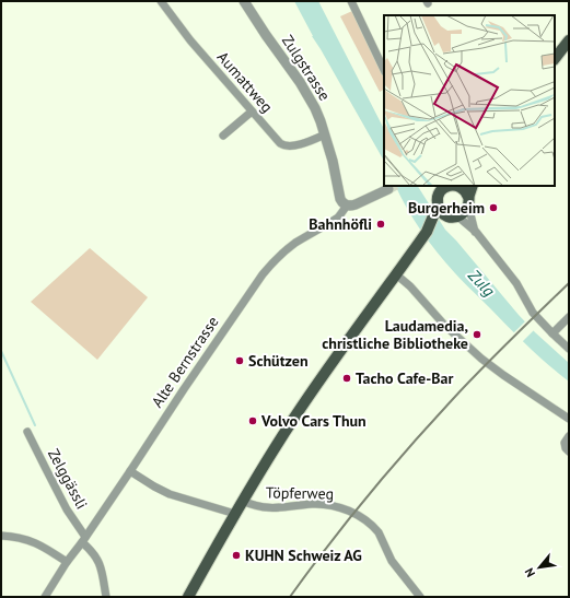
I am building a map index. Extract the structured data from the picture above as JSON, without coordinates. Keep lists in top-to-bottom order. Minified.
{"streets":{"street":["Zulgstrasse","Aumattweg","Alte Bernstrasse","Zelggässli","Töpferweg"]},"crossings":[["Zulgstrasse","Aumattweg"],["Zulgstrasse","Alte Bernstrasse"],["Alte Bernstrasse","Zelggässli"]],"water":["Zulg"],"places":["Burgerheim","Bahnhöfli","Laudamedia, christliche Bibliotheke","Schützen","Tacho Cafe-Bar","Volvo Cars Thun","KUHN Schweiz AG"],"north":"bottom left"}
